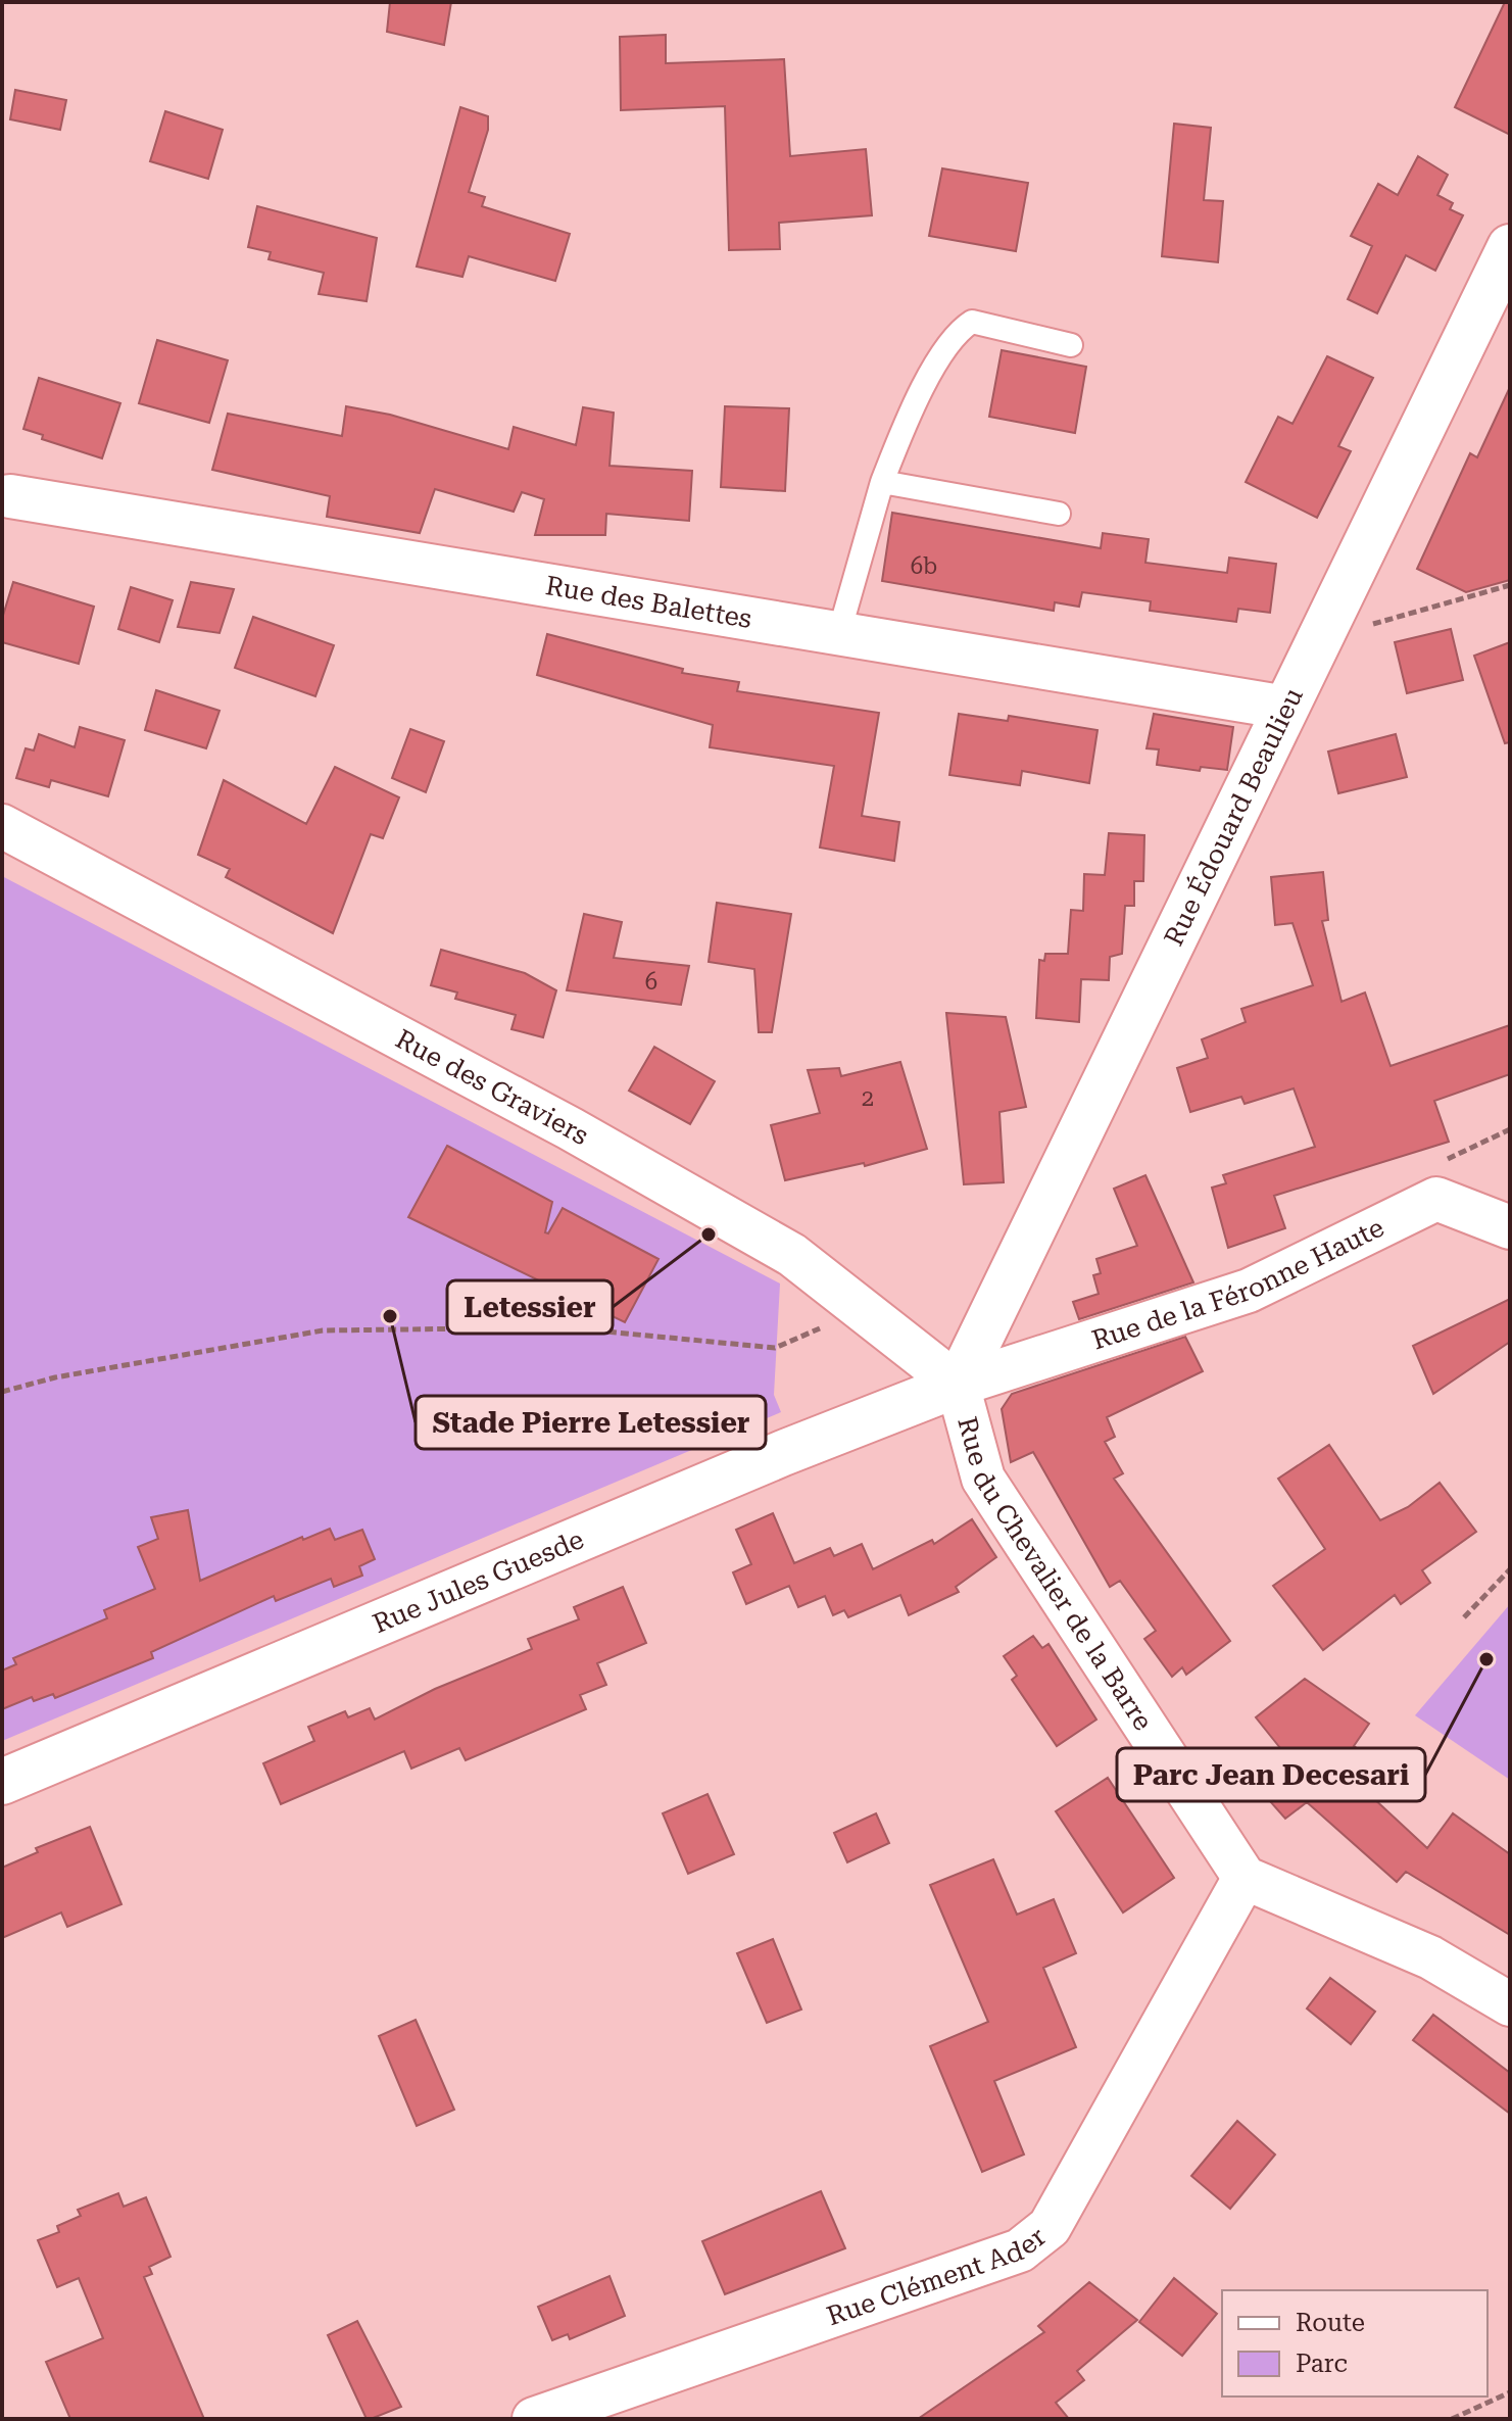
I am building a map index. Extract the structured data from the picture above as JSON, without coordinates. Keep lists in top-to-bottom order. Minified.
{"streets":{"street":["Rue des Balettes","Rue Édouard Beaulieu","Rue des Graviers","Rue de la Féronne Haute","Rue du Chevalier de la Barre","Rue Jules Guesde","Rue Clément Ader"]},"crossings":[["Rue des Balettes","Rue Édouard Beaulieu"],["Rue Édouard Beaulieu","Rue des Graviers"],["Rue Édouard Beaulieu","Rue de la Féronne Haute"],["Rue Édouard Beaulieu","Rue du Chevalier de la Barre"],["Rue Édouard Beaulieu","Rue Jules Guesde"],["Rue des Graviers","Rue de la Féronne Haute"],["Rue des Graviers","Rue du Chevalier de la Barre"],["Rue des Graviers","Rue Jules Guesde"],["Rue de la Féronne Haute","Rue du Chevalier de la Barre"],["Rue de la Féronne Haute","Rue Jules Guesde"],["Rue du Chevalier de la Barre","Rue Jules Guesde"],["Rue du Chevalier de la Barre","Rue Clément Ader"]],"places":["Letessier","Stade Pierre Letessier","Parc Jean Decesari"],"house_numbers":["6b","6","2"],"legend":["Route","Parc"]}
